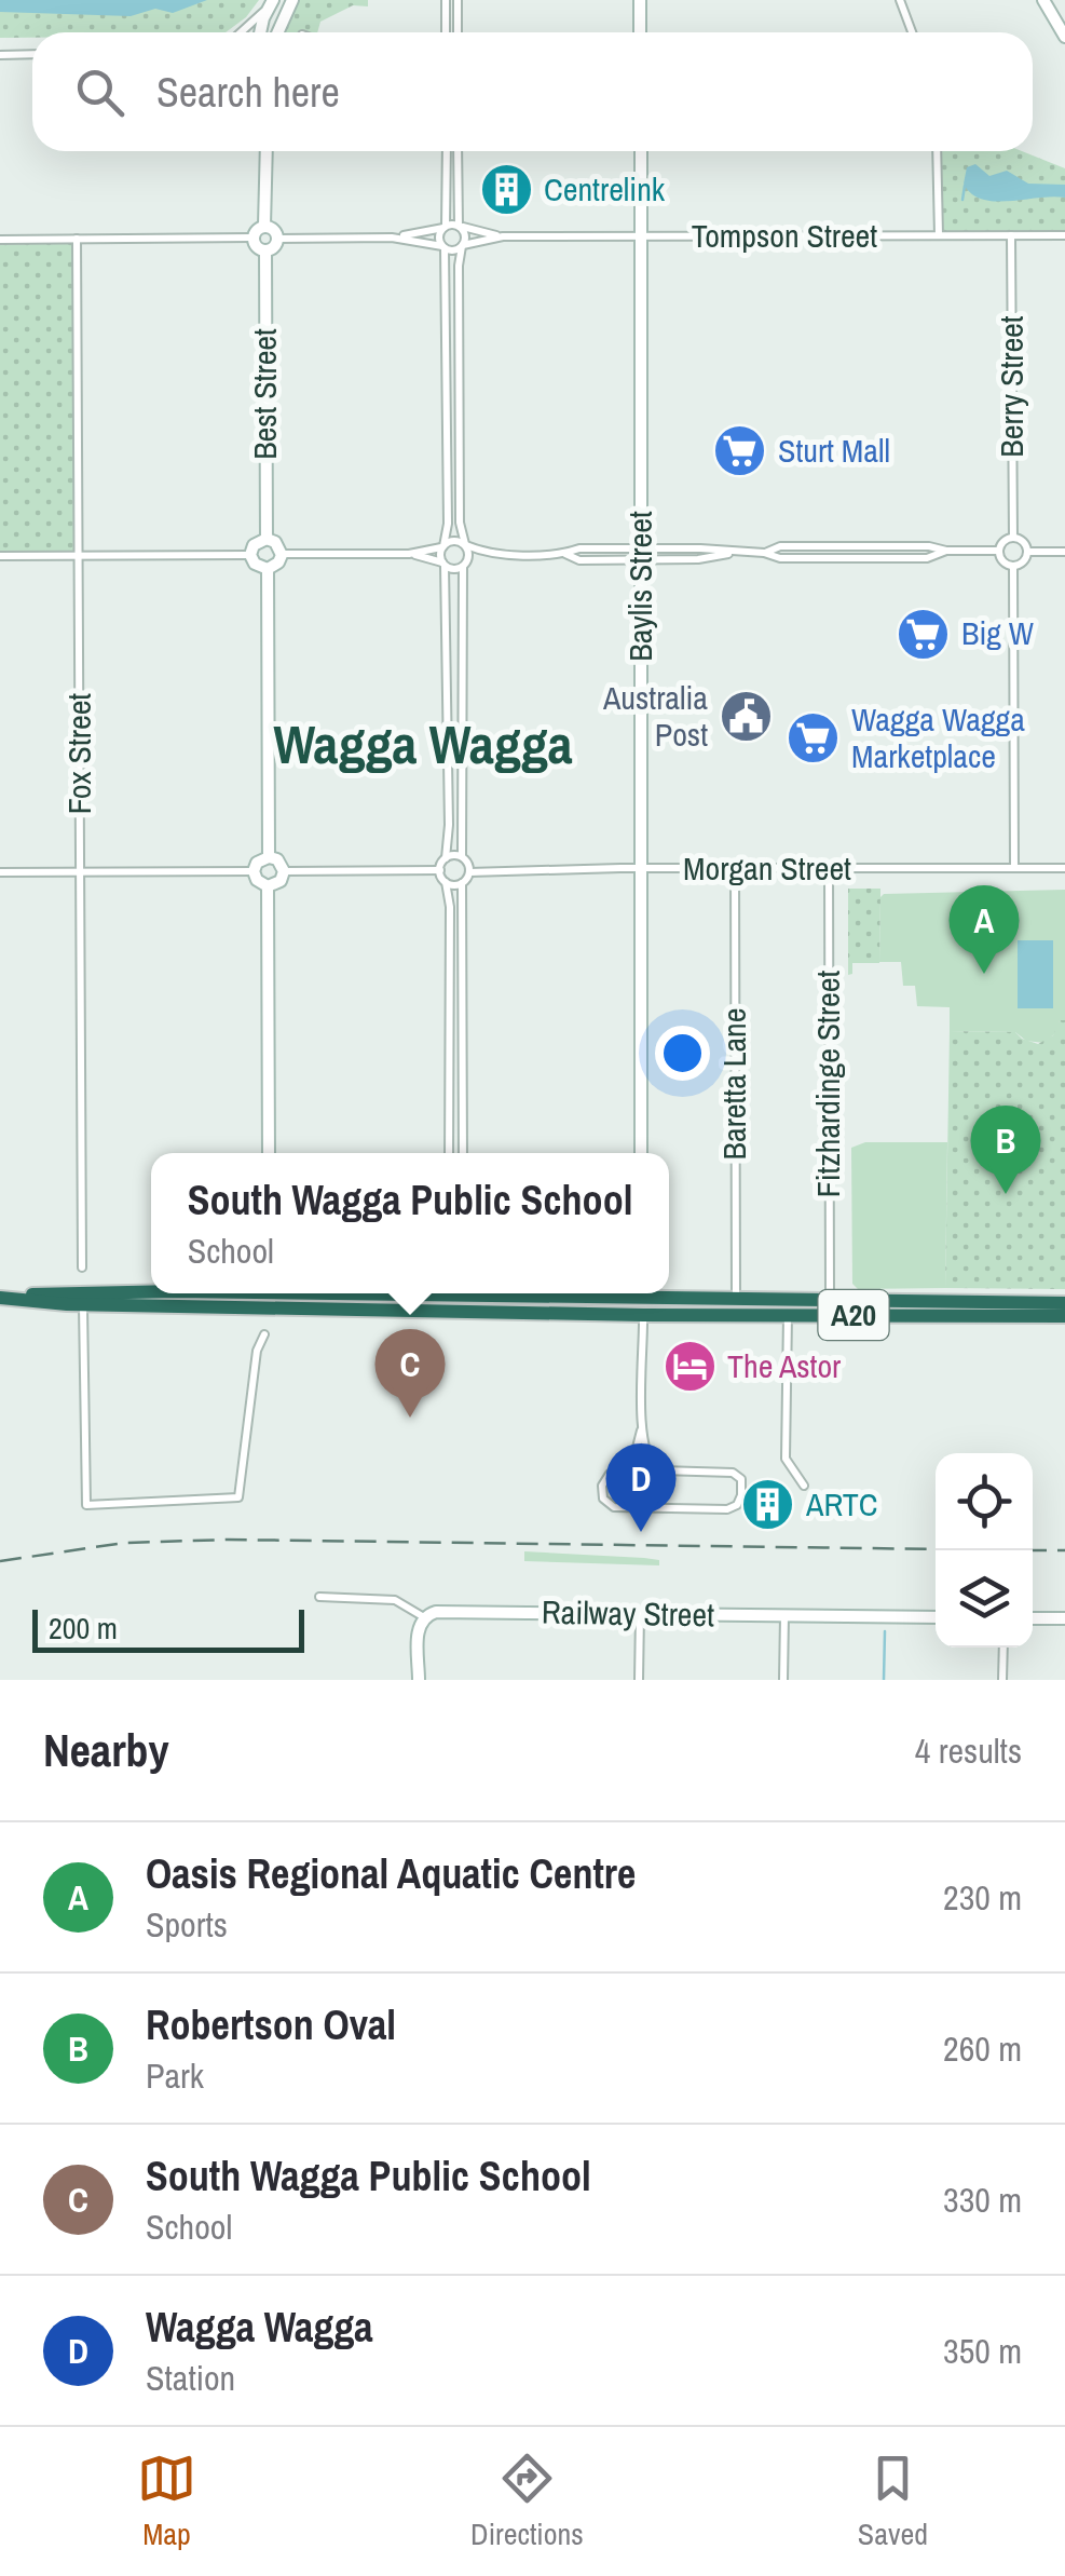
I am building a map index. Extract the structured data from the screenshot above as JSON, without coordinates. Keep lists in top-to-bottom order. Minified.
{"streets":{"highway":["A20"],"street":["Tompson Street","Berry Street","Best Street","Baylis Street","Fox Street","Morgan Street","Baretta Lane","Fitzhardinge Street","Railway Street"]},"crossings":[["Tompson Street","Berry Street"],["Tompson Street","Baylis Street"],["Baylis Street","Morgan Street"],["Morgan Street","Baretta Lane"],["Morgan Street","Fitzhardinge Street"],["Baretta Lane","A20"],["Fitzhardinge Street","A20"]],"districts":["Wagga Wagga"],"places":{"building":["Centrelink","ARTC"],"supermarket":["Sturt Mall","Big W","Wagga Wagga Marketplace"],"public building":["Australia Post"],"hotel":["The Astor"]},"scale_bar":"200 m","page":{"search":"Search here","pins":["A","B","C","D"],"popup":["South Wagga Public School","School"],"scale":"200 m","heading":["Nearby","4 results"],"list":[{"mark":"A","name":"Oasis Regional Aquatic Centre","note":"Sports","value":"230 m"},{"mark":"B","name":"Robertson Oval","note":"Park","value":"260 m"},{"mark":"C","name":"South Wagga Public School","note":"School","value":"330 m"},{"mark":"D","name":"Wagga Wagga","note":"Station","value":"350 m"}],"nav":["Map","Directions","Saved"]}}
